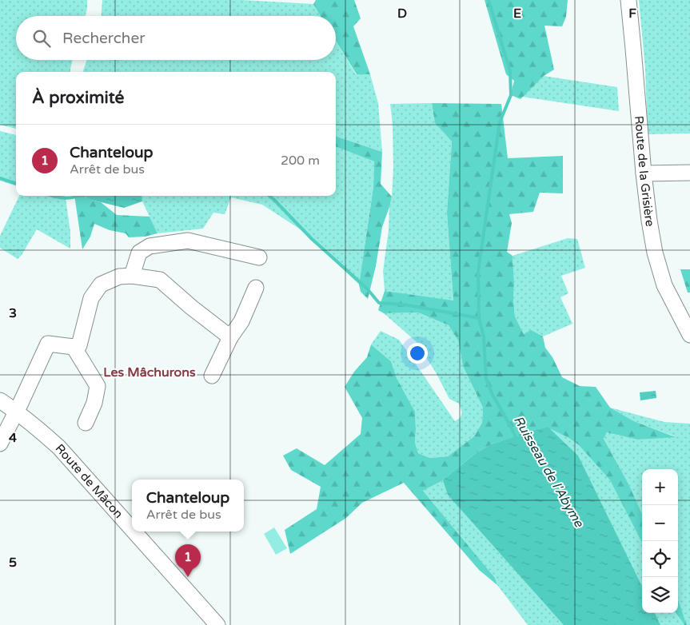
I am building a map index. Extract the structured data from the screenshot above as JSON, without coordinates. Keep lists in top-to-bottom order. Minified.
{"streets":{"street":["Route de la Grisière","Route de Mâcon"]},"districts":["Les Mâchurons"],"water":["Ruisseau de l'Abyme"],"page":{"search":"Rechercher","heading":"À proximité","list":[{"mark":"1","name":"Chanteloup","note":"Arrêt de bus","value":"200 m"}],"map_buttons":["+","−"],"popup":["Chanteloup","Arrêt de bus"],"pins":"1"},"grid":{"columns":["D","E","F"],"rows":["3","4","5"]}}
